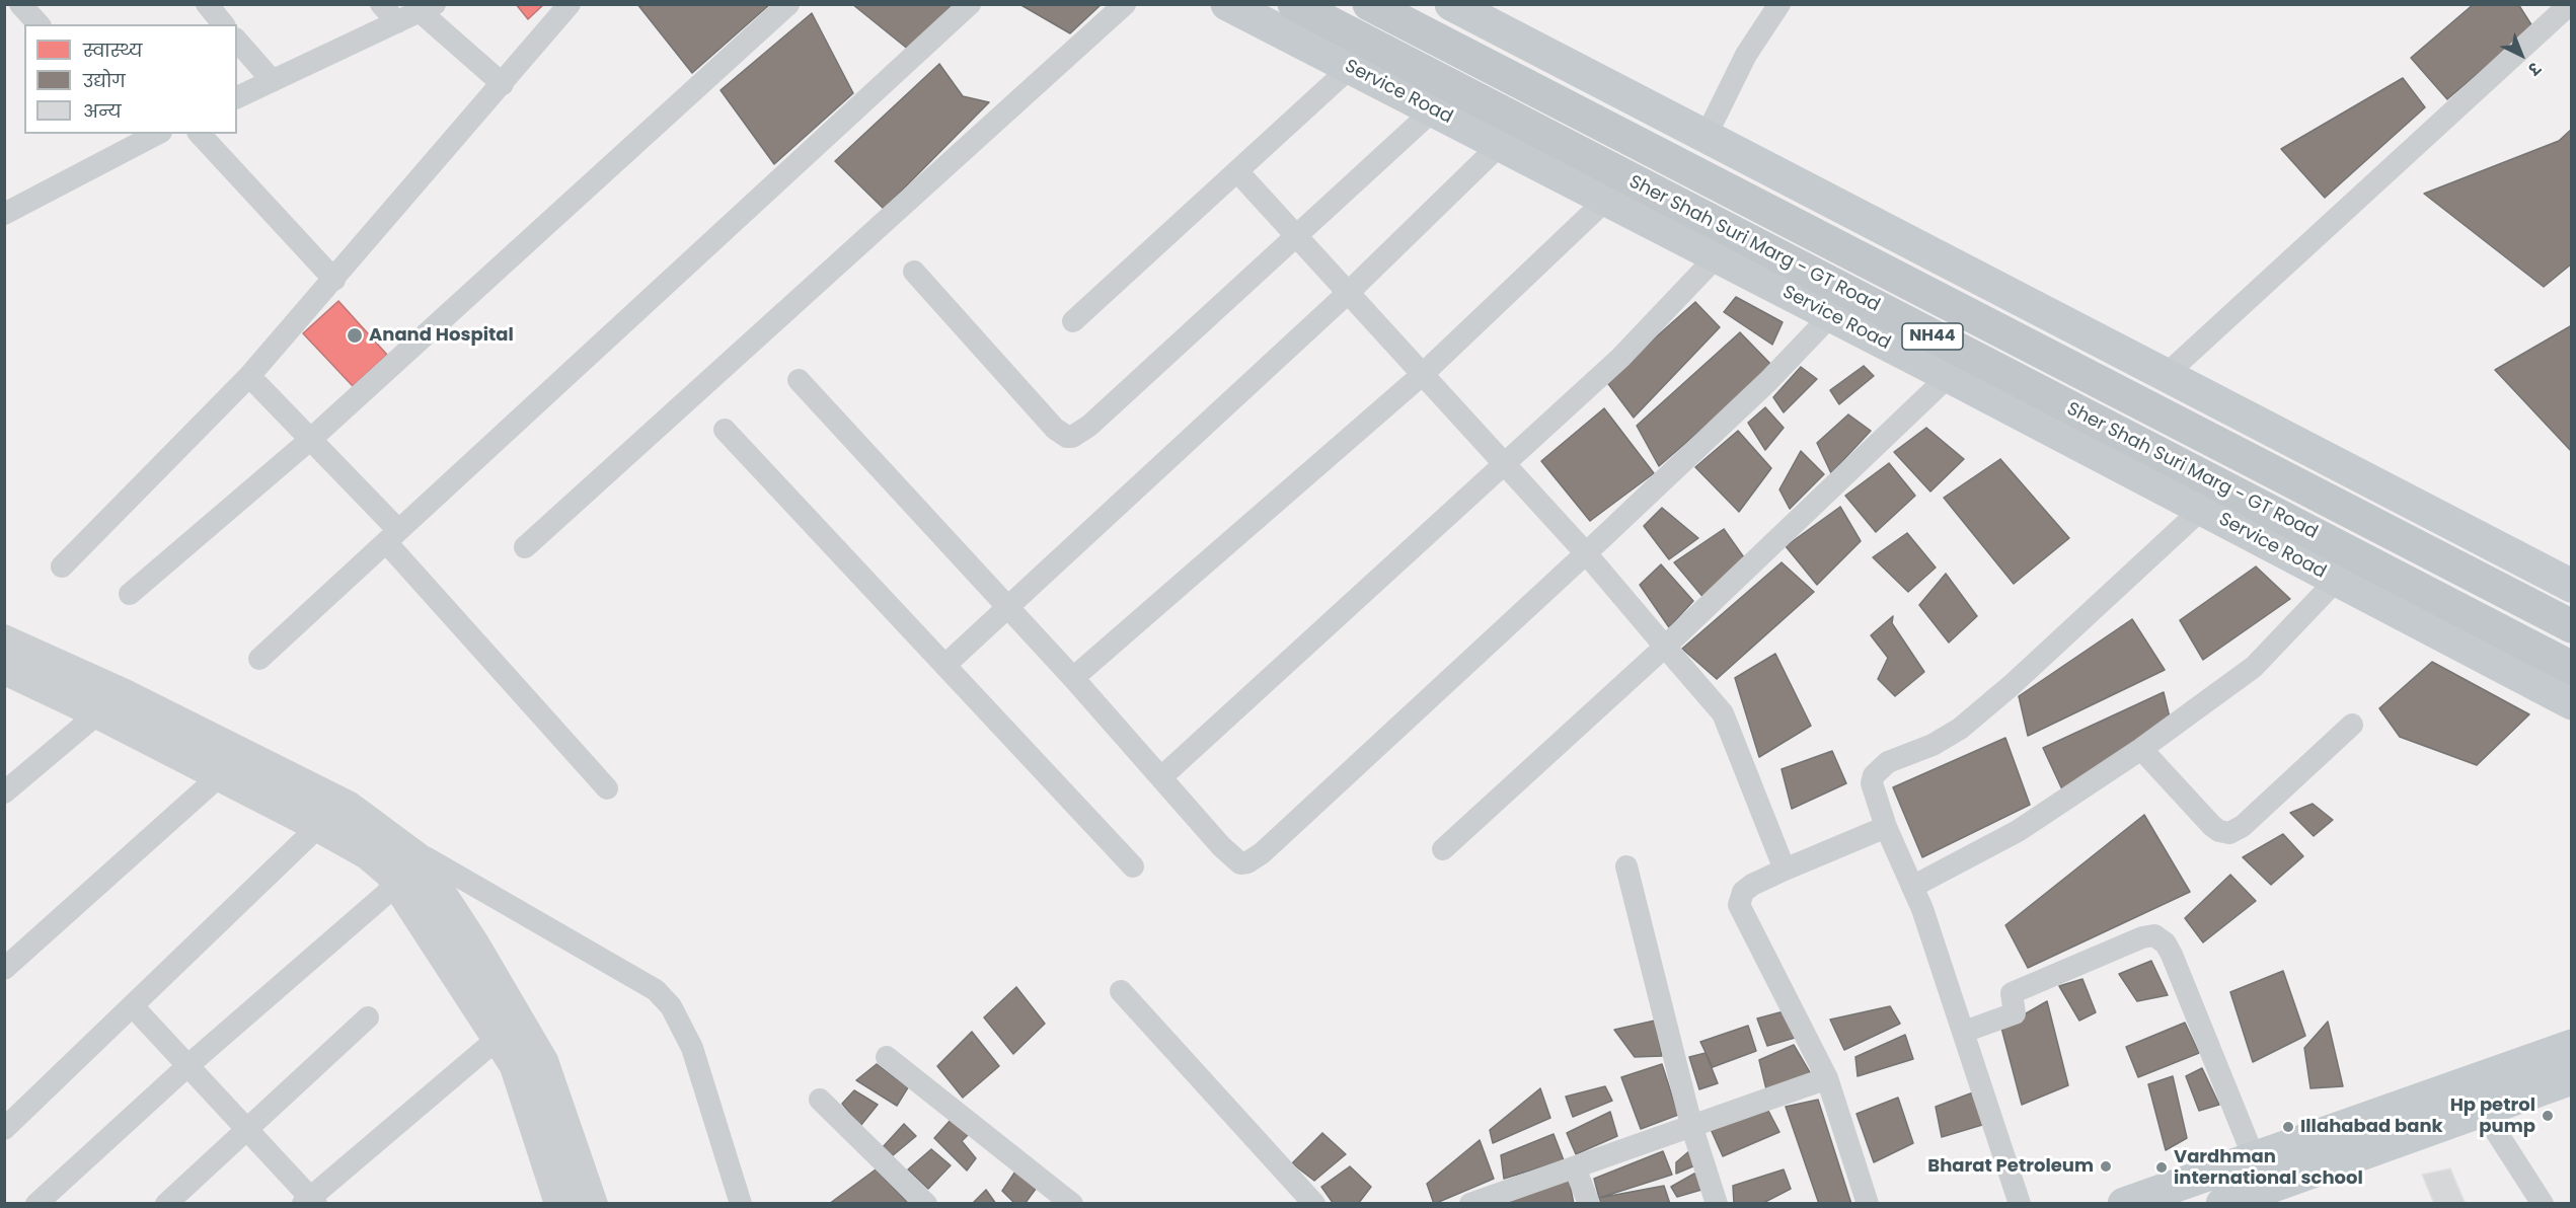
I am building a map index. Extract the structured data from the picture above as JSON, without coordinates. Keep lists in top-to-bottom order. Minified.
{"streets":{"highway":["Sher Shah Suri Marg - GT Road","NH44"],"main road":["Service Road"]},"places":["Anand Hospital","Hp petrol pump","Illahabad bank","Bharat Petroleum","Vardhman international school"],"legend":["स्वास्थ्य","उद्योग","अन्य"],"north":"bottom right"}
